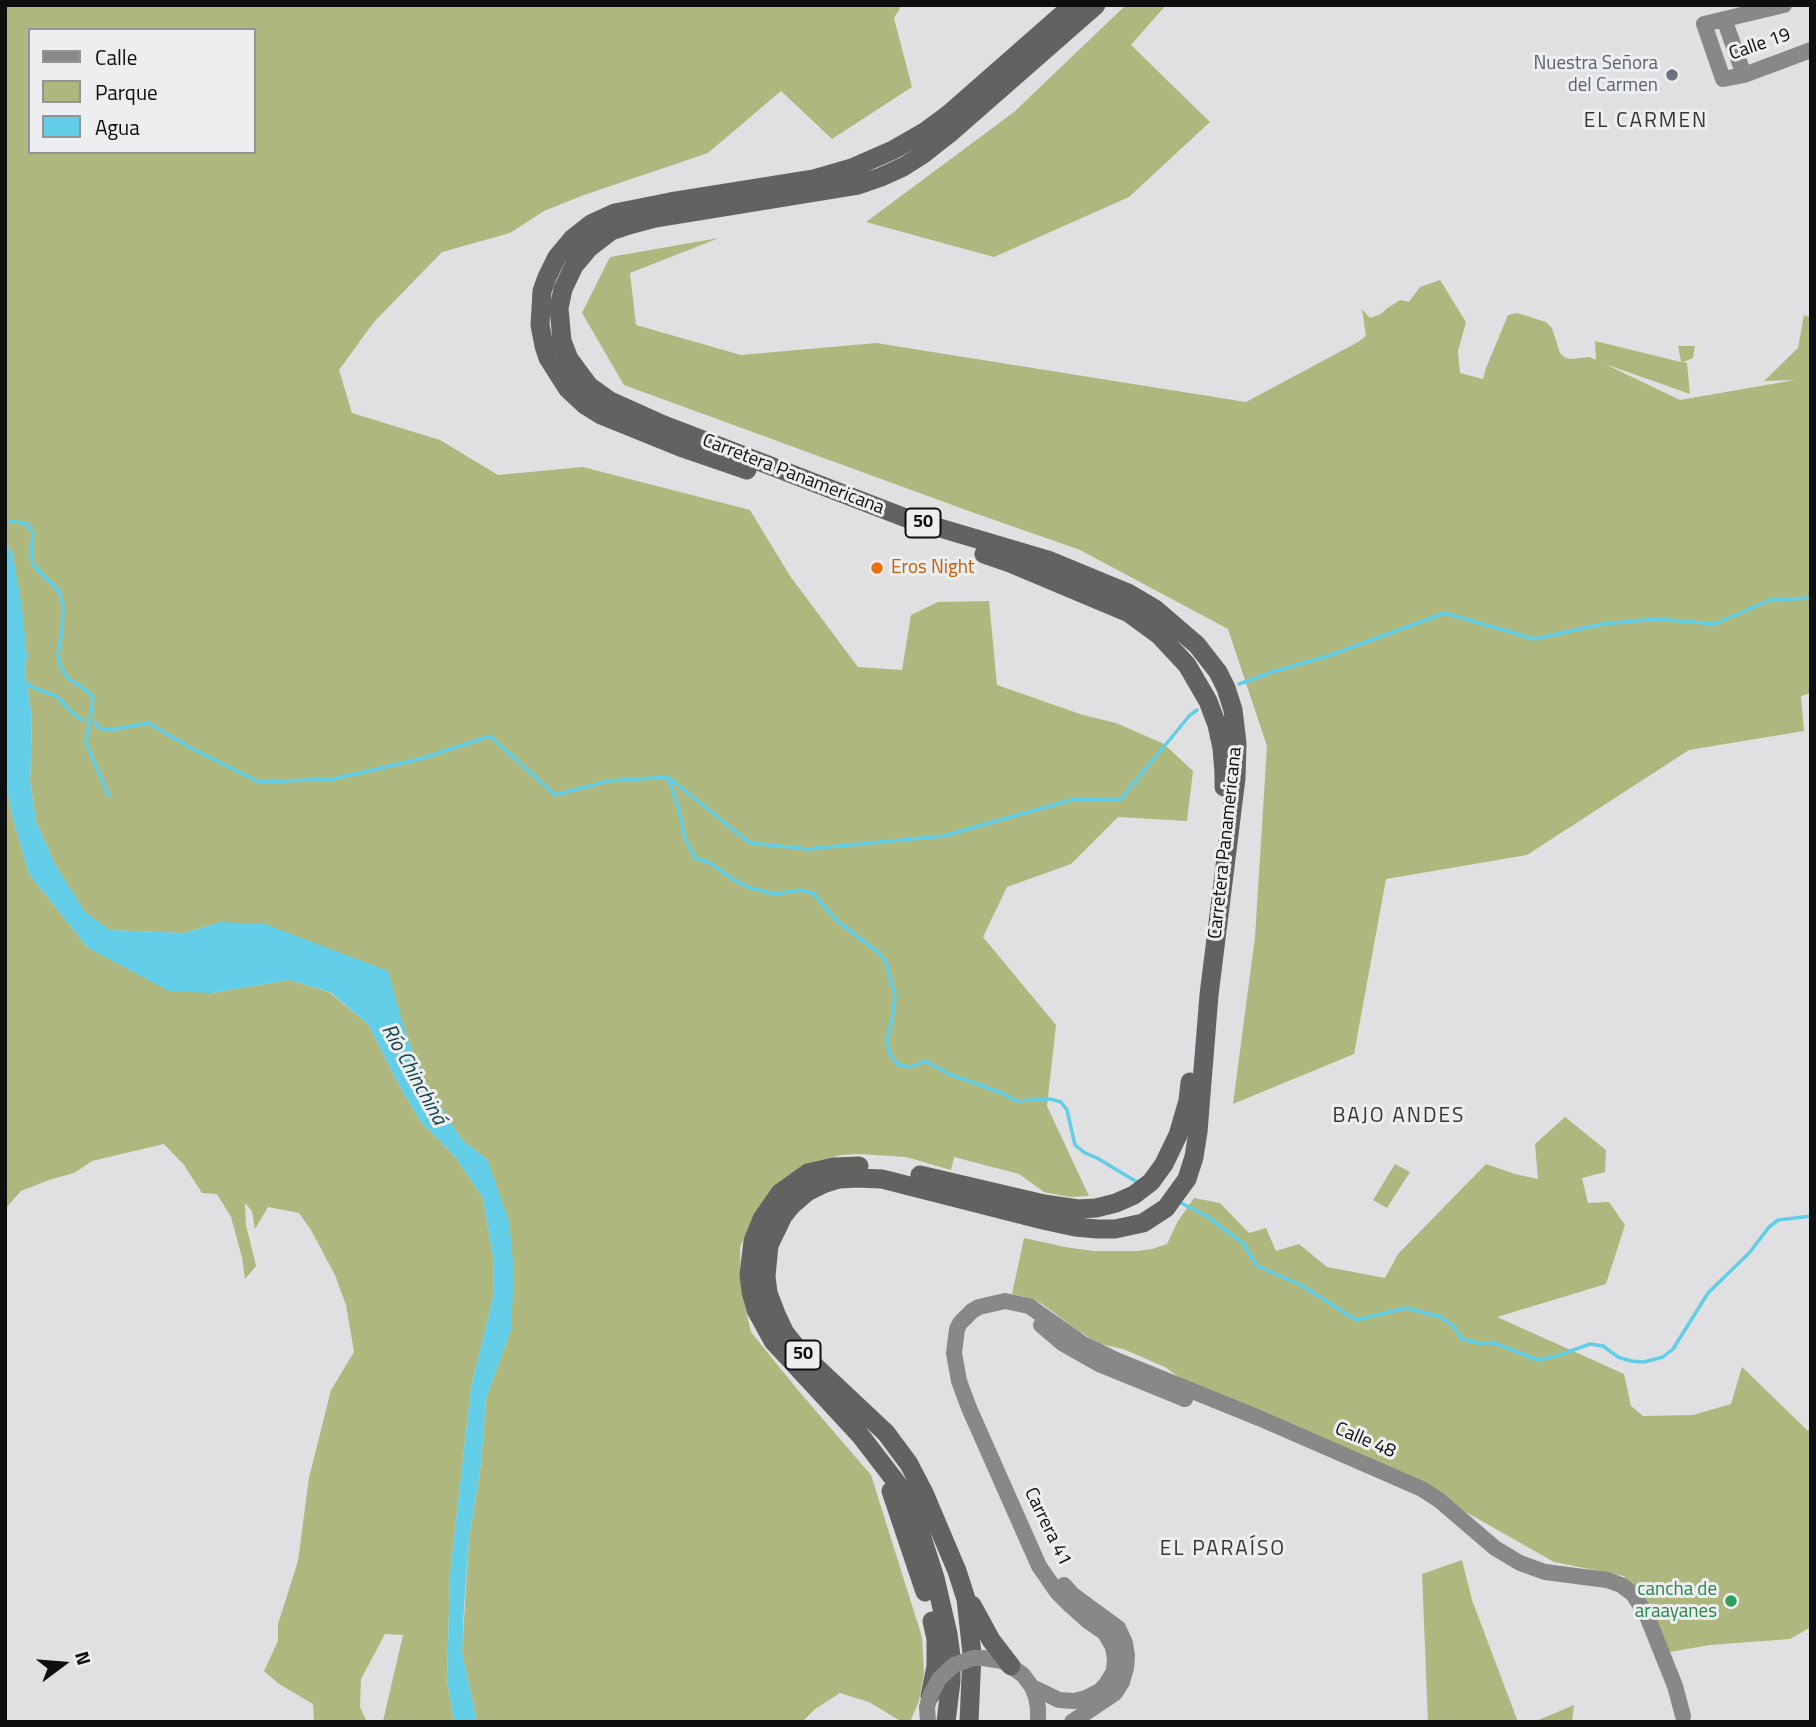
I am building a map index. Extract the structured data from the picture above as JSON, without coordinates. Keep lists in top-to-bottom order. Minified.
{"streets":{"highway":["Carretera Panamericana","50"],"main road":["Calle 19","Calle 48","Carrera 41"]},"crossings":[["Calle 48","Carrera 41"]],"districts":["EL CARMEN","BAJO ANDES","EL PARAÍSO"],"water":["Río Chinchiná"],"places":["Nuestra Señora del Carmen","Eros Night","cancha de araayanes"],"legend":["Calle","Parque","Agua"],"north":"right"}
